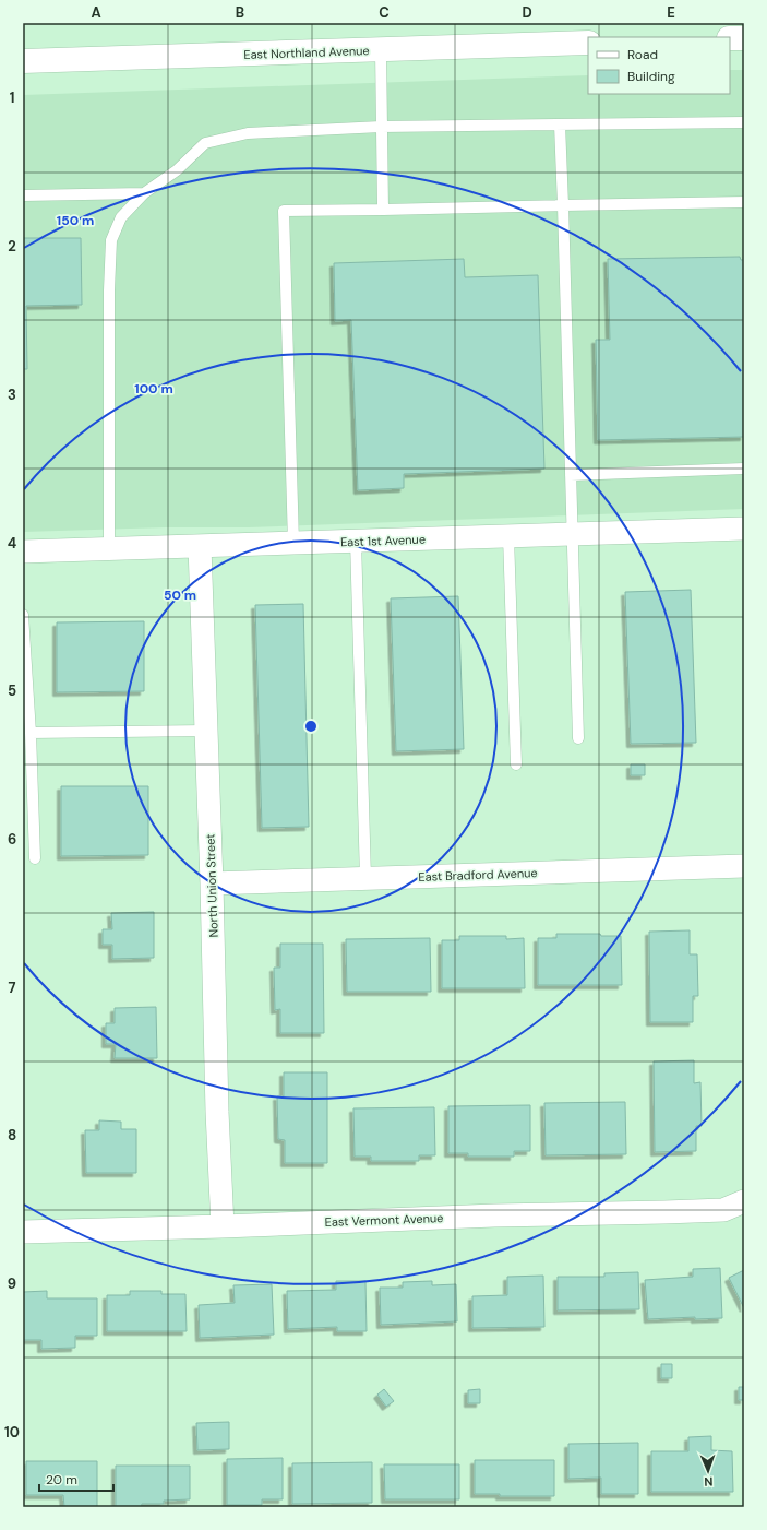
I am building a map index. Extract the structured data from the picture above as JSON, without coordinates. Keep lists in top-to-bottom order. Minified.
{"streets":{"main road":["East Northland Avenue"],"street":["East 1st Avenue","East Bradford Avenue","North Union Street","East Vermont Avenue"]},"crossings":[["East 1st Avenue","North Union Street"],["East Bradford Avenue","North Union Street"],["North Union Street","East Vermont Avenue"]],"legend":["Road","Building"],"scale_bar":"20 m","north":"bottom","grid":{"columns":["A","B","C","D","E"],"rows":["1","2","3","4","5","6","7","8","9","10"]},"rings":["150 m","100 m","50 m"]}
